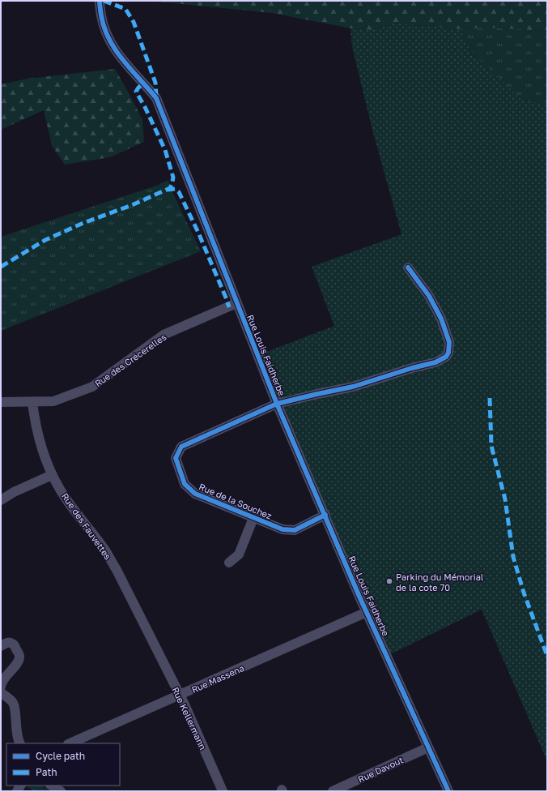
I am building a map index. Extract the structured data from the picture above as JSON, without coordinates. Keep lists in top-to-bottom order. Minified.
{"streets":{"street":["Rue Louis Faidherbe","Rue des Crécerelles","Rue de la Souchez","Rue des Fauvettes","Rue Massena","Rue Kellermann","Rue Davout"]},"crossings":[["Rue Louis Faidherbe","Rue des Crécerelles"],["Rue Louis Faidherbe","Rue de la Souchez"],["Rue Louis Faidherbe","Rue Massena"],["Rue Louis Faidherbe","Rue Davout"],["Rue des Crécerelles","Rue des Fauvettes"],["Rue des Fauvettes","Rue Kellermann"],["Rue Massena","Rue Kellermann"]],"places":["Parking du Mémorial de la cote 70"],"legend":["Cycle path","Path"]}
